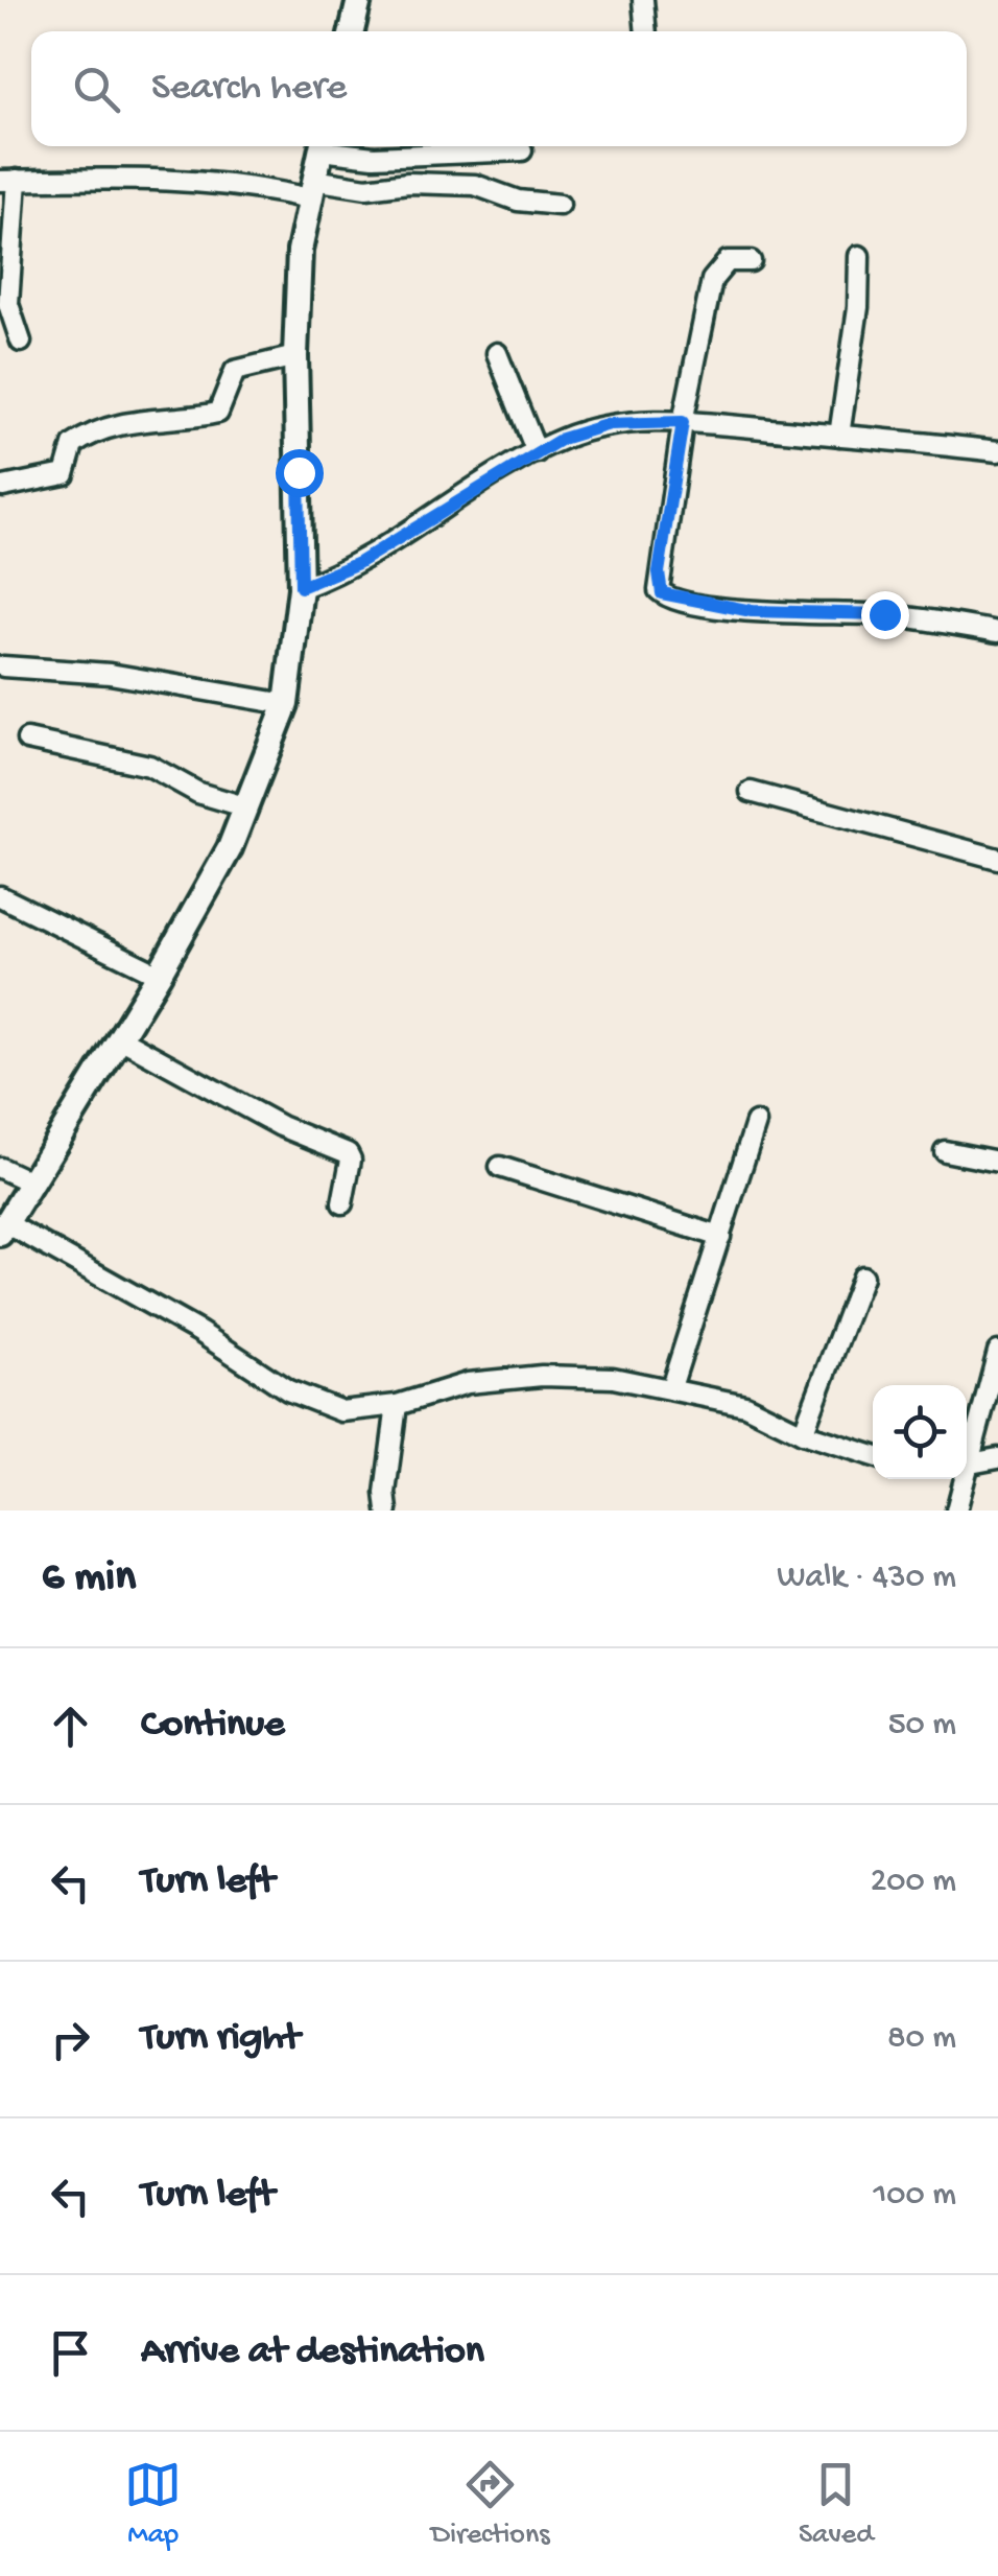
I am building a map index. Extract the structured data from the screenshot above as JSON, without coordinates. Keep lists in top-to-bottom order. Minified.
{"page":{"search":"Search here","heading":["6 min","Walk · 430 m"],"list":[["Continue","50 m"],["Turn left","200 m"],["Turn right","80 m"],["Turn left","100 m"],"Arrive at destination"],"nav":["Map","Directions","Saved"]}}
